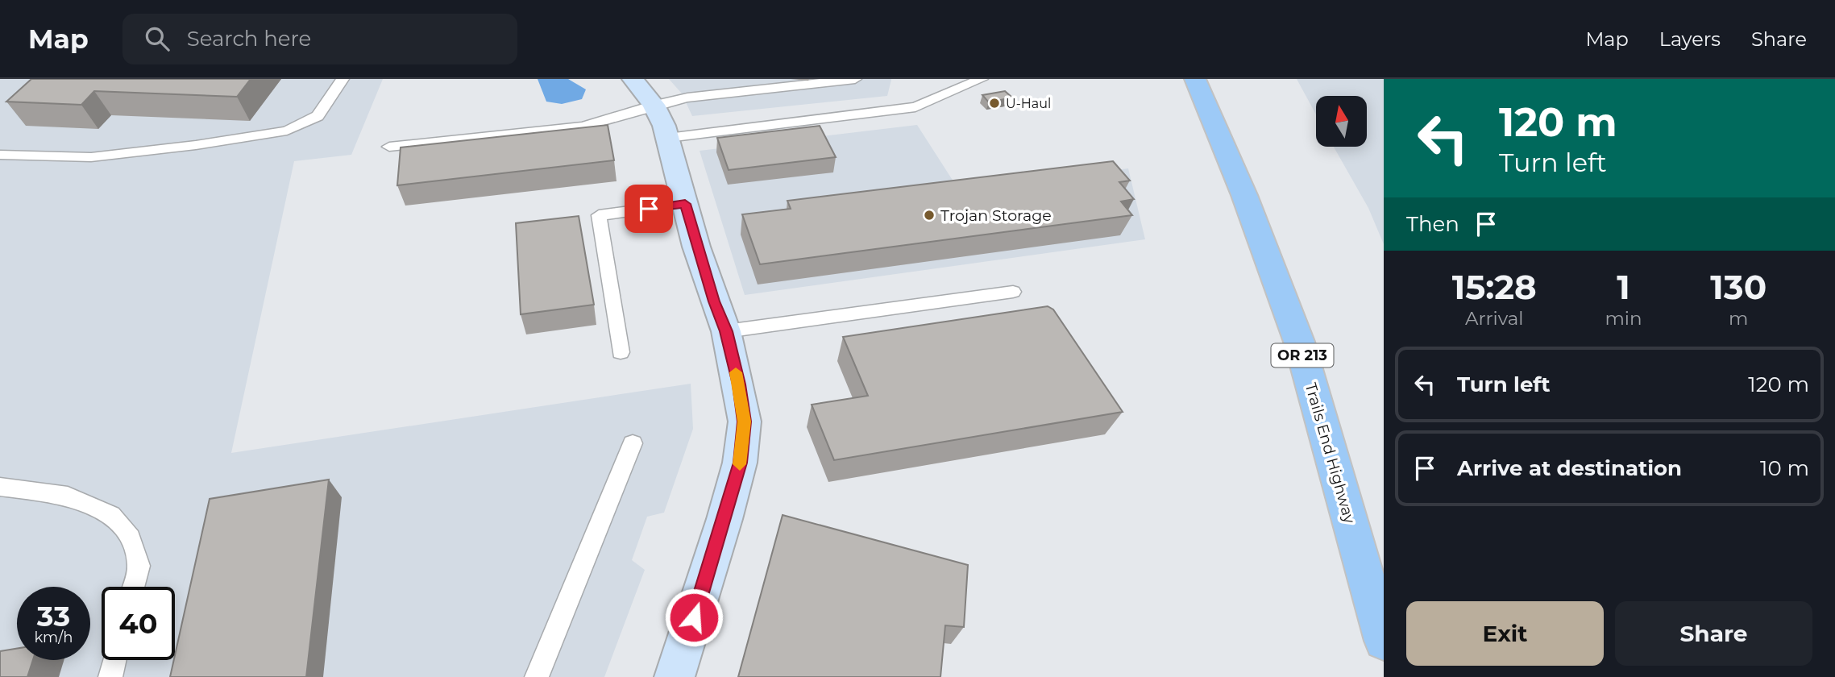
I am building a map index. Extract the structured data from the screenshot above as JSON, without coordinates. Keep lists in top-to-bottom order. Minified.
{"streets":{"main road":["OR 213","Trails End Highway"]},"places":["U-Haul","Trojan Storage"],"north":"top","page":{"header":"Map","search":"Search here","nav":["Map","Layers","Share"],"turn":["120 m","Turn left"],"then":"Then","eta":["15:28","Arrival","1","min","130","m"],"list":[{"name":"Turn left","value":"120 m"},{"name":"Arrive at destination","value":"10 m"}],"speed":"33 km/h","limit":"40","buttons":["Exit","Share"]}}
